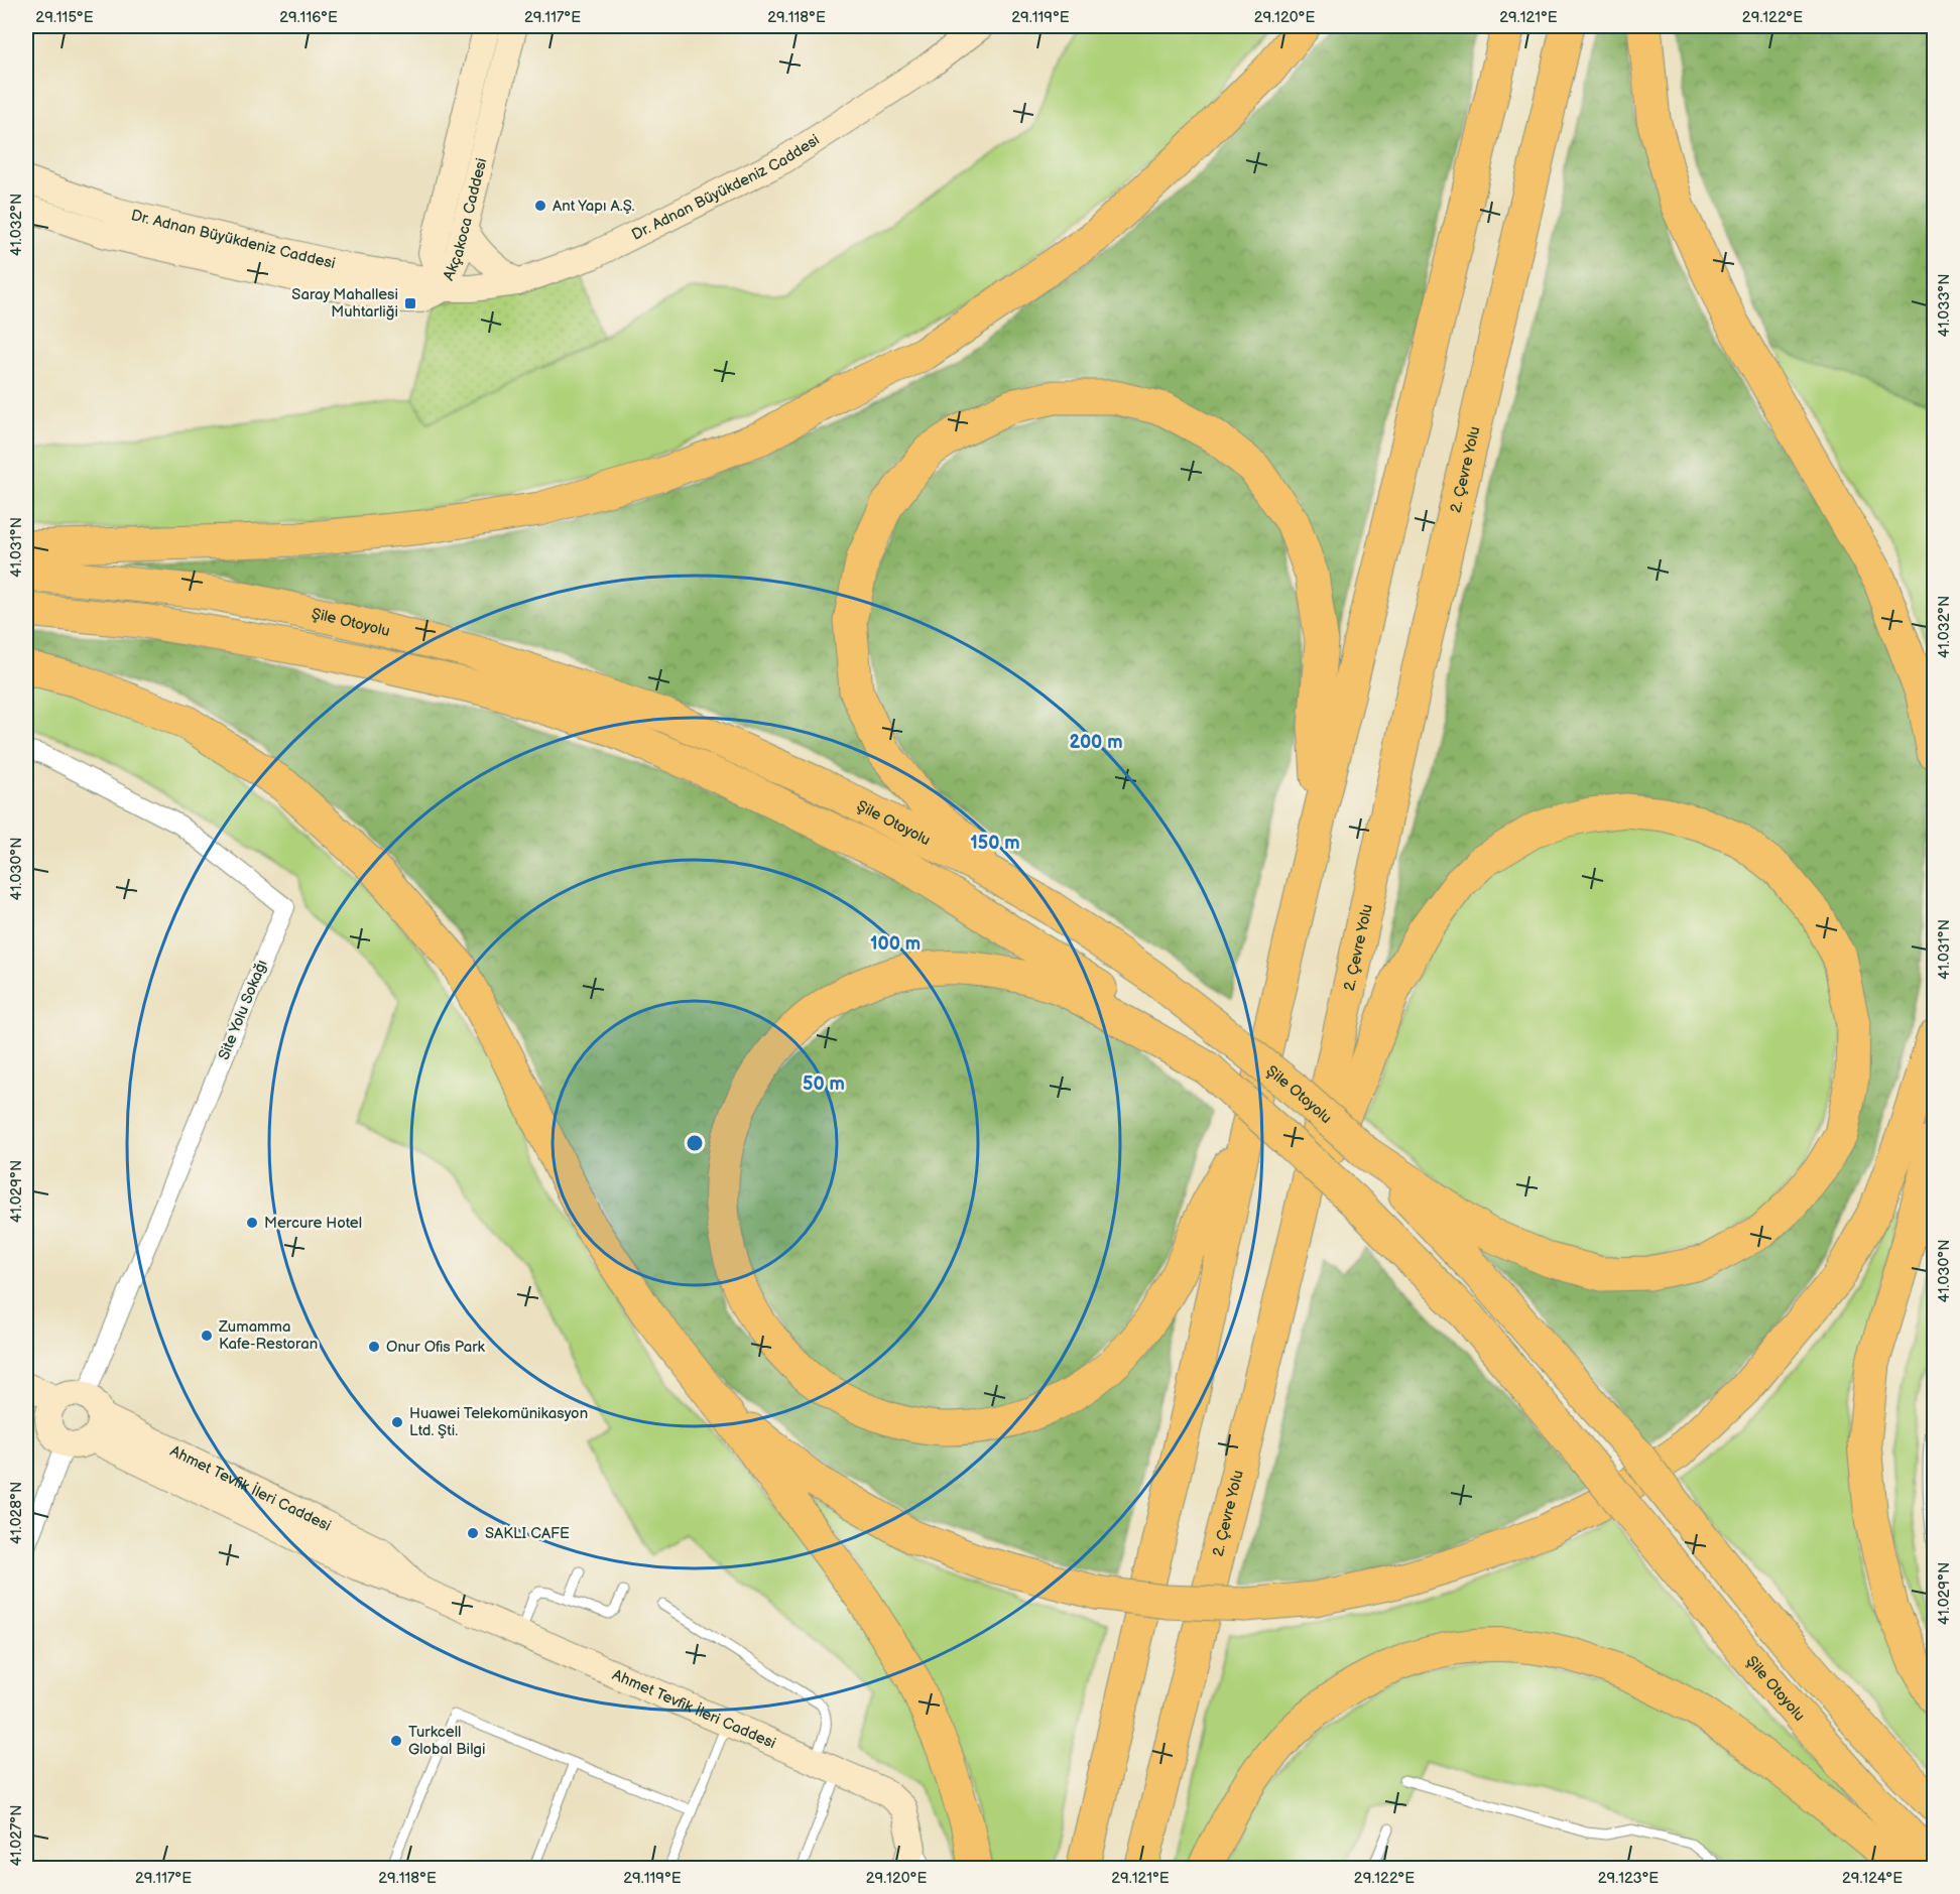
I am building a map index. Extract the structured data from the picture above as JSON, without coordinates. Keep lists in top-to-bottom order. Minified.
{"streets":{"highway":["2. Çevre Yolu","Şile Otoyolu"],"street":["Dr. Adnan Büyükdeniz Caddesi","Akçakoca Caddesi","Site Yolu Sokağı","Ahmet Tevfik İleri Caddesi"]},"crossings":[["Dr. Adnan Büyükdeniz Caddesi","Akçakoca Caddesi"],["Site Yolu Sokağı","Ahmet Tevfik İleri Caddesi"]],"places":{"other":["Ant Yapı A.Ş.","Mercure Hotel","Zumamma Kafe-Restoran","Onur Ofis Park","Huawei Telekomünikasyon Ltd. Şti.","SAKLI CAFE","Turkcell Global Bilgi"],"transit":["Saray Mahallesi Muhtarliği"]},"coordinates":["29.115°E","29.116°E","29.117°E","29.118°E","29.119°E","29.120°E","29.121°E","29.122°E","41.032°N","41.033°N","41.031°N","41.030°N","41.029°N","41.028°N","41.027°N","29.123°E","29.124°E"],"rings":["200 m","150 m","100 m","50 m"]}
